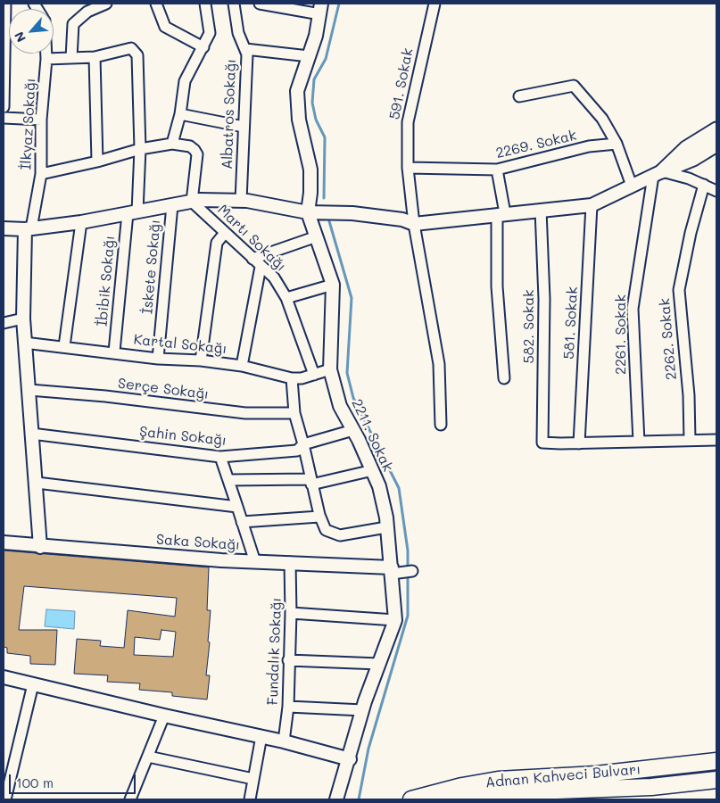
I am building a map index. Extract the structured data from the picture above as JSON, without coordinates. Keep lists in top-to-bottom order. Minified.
{"streets":{"main road":["Adnan Kahveci Bulvarı"],"street":["591. Sokak","Albatros Sokağı","İlkyaz Sokağı","2269. Sokak","Martı Sokağı","İskete Sokağı","İbibik Sokağı","581. Sokak","582. Sokak","2261. Sokak","2262. Sokak","Kartal Sokağı","Serçe Sokağı","2211. Sokak","Şahin Sokağı","Saka Sokağı","Fundalık Sokağı"]},"crossings":[["591. Sokak","2269. Sokak"],["Martı Sokağı","Kartal Sokağı"],["İskete Sokağı","Kartal Sokağı"],["İbibik Sokağı","Kartal Sokağı"],["581. Sokak","582. Sokak"],["Kartal Sokağı","2211. Sokak"],["2211. Sokak","Şahin Sokağı"],["2211. Sokak","Saka Sokağı"],["Saka Sokağı","Fundalık Sokağı"]],"scale_bar":"100 m","north":"bottom left"}
